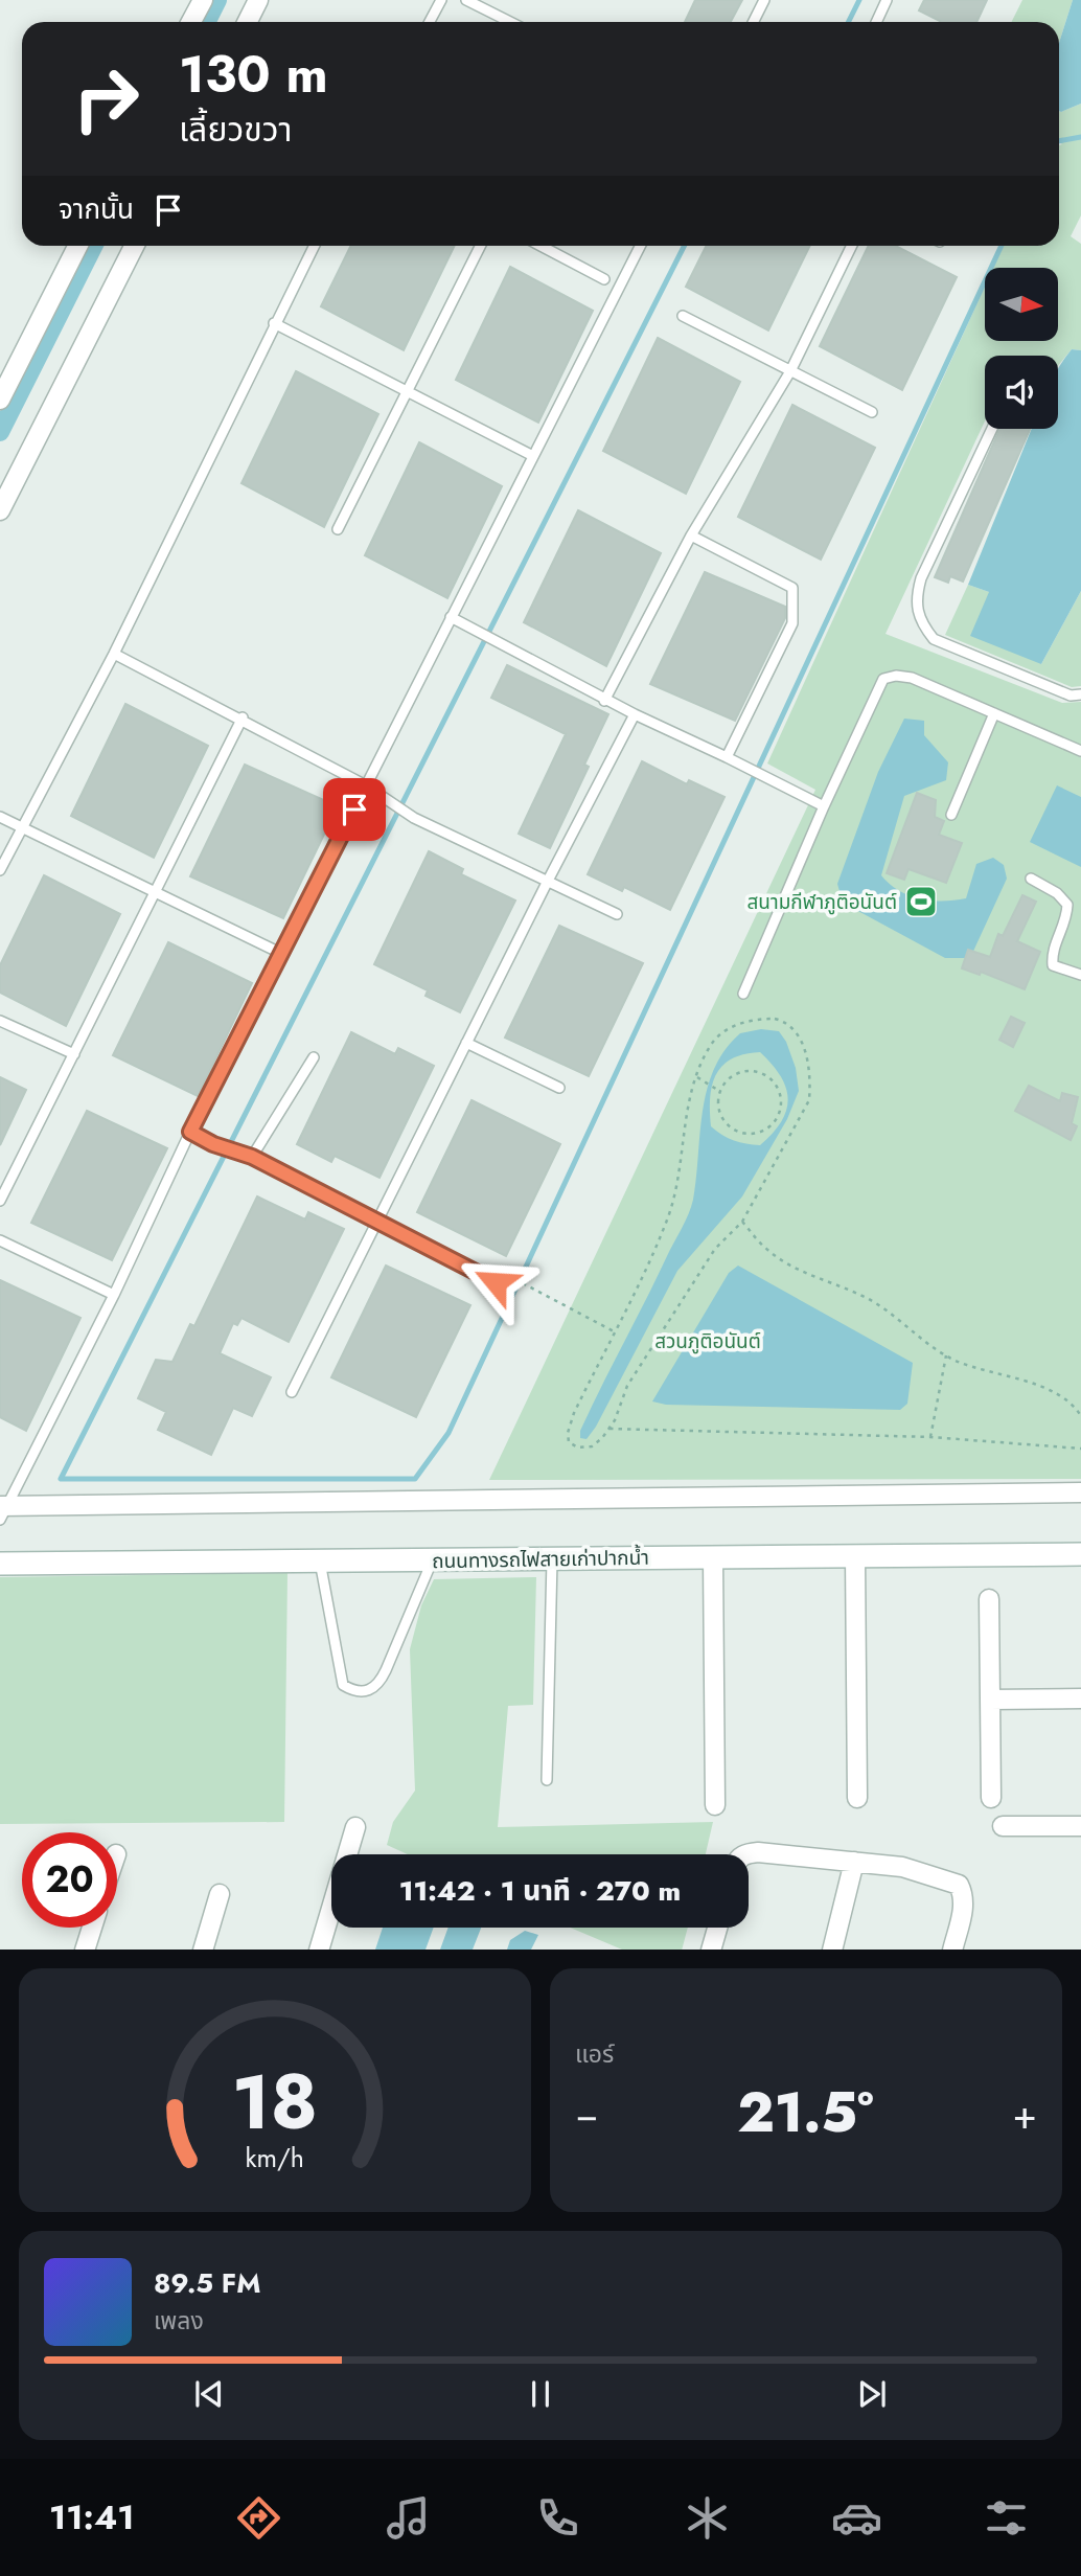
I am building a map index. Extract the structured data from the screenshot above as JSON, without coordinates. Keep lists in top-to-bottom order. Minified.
{"streets":{"main road":["ถนนทางรถไฟสายเก่าปากน้ำ"]},"parks":["สวนภูติอนันต์"],"places":{"sports":["สนามกีฬาภูติอนันต์"]},"north":"right","page":{"turn":["130 m","เลี้ยวขวา"],"then":"จากนั้น","limit":"20","trip":"11:42 · 1 นาที · 270 m","tile":"แอร์","heat":["−","21.5°","+"],"song":["89.5 FM","เพลง"],"tabs":"11:41","gauge":["18","km/h"]}}
